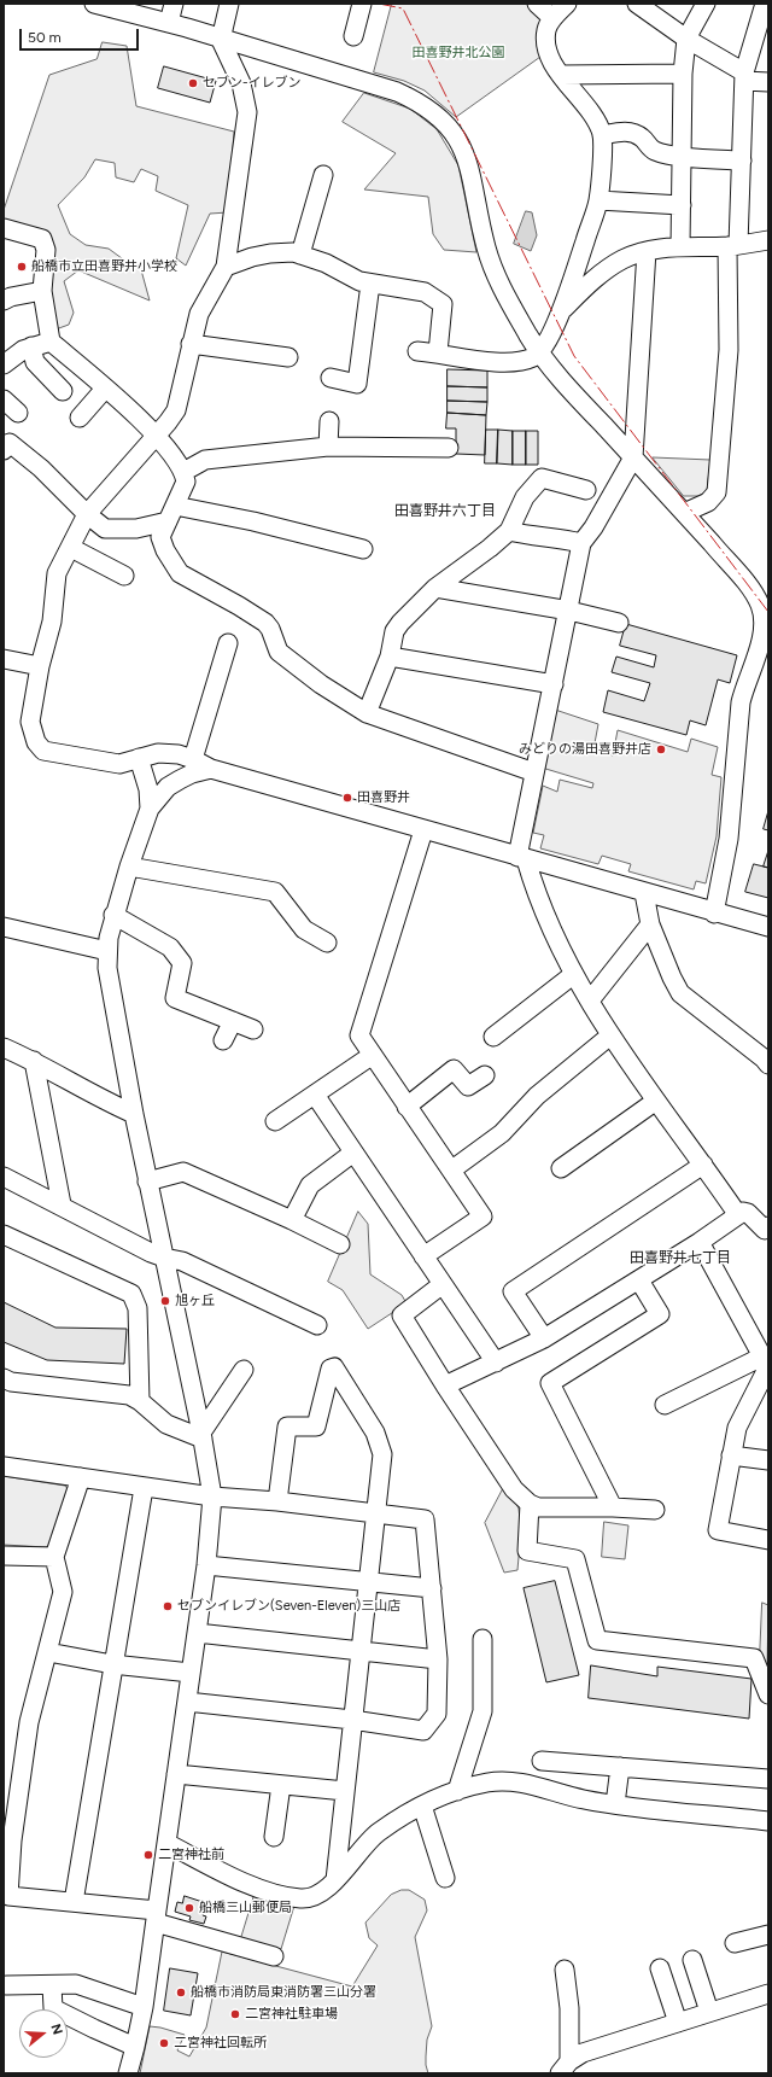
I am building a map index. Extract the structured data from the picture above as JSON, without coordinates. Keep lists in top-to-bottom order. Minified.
{"districts":["田喜野井六丁目","田喜野井七丁目"],"parks":["田喜野井北公園"],"places":["セブン-イレブン","船橋市立田喜野井小学校","みどりの湯田喜野井店","田喜野井","旭ヶ丘","セブンイレブン(Seven-Eleven)三山店","二宮神社前","船橋三山郵便局","船橋市消防局東消防署三山分署","二宮神社駐車場","二宮神社回転所"],"scale_bar":"50 m","north":"right"}
